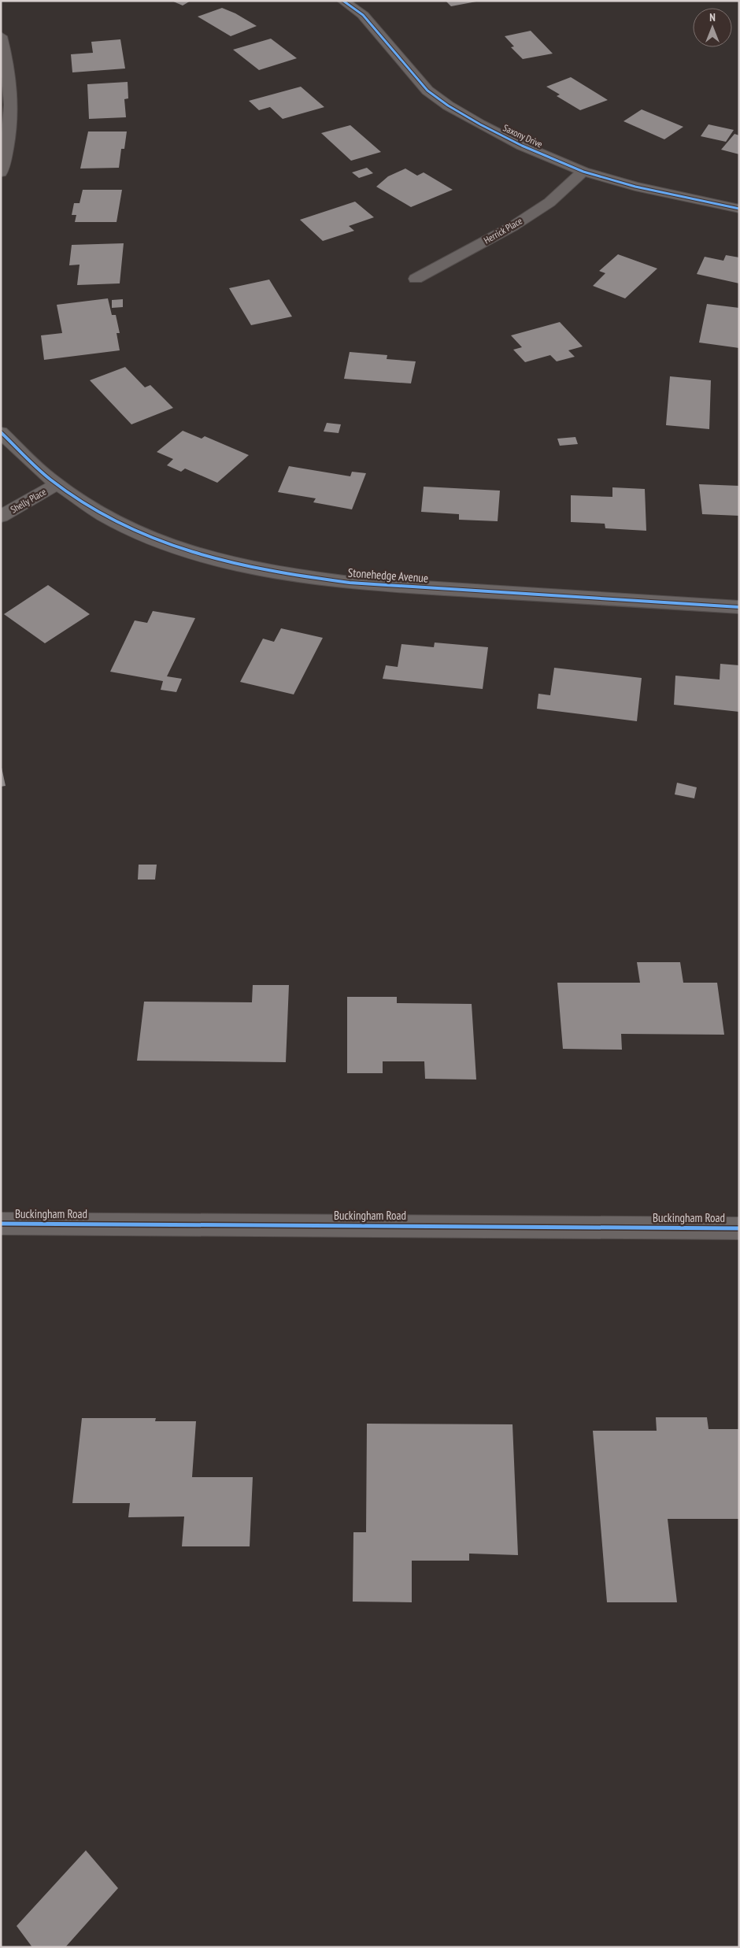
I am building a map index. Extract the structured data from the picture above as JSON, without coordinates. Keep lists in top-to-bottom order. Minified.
{"streets":{"street":["Saxony Drive","Herrick Place","Shelly Place","Stonehedge Avenue","Buckingham Road"]},"crossings":[["Saxony Drive","Herrick Place"],["Shelly Place","Stonehedge Avenue"]],"north":"top"}
